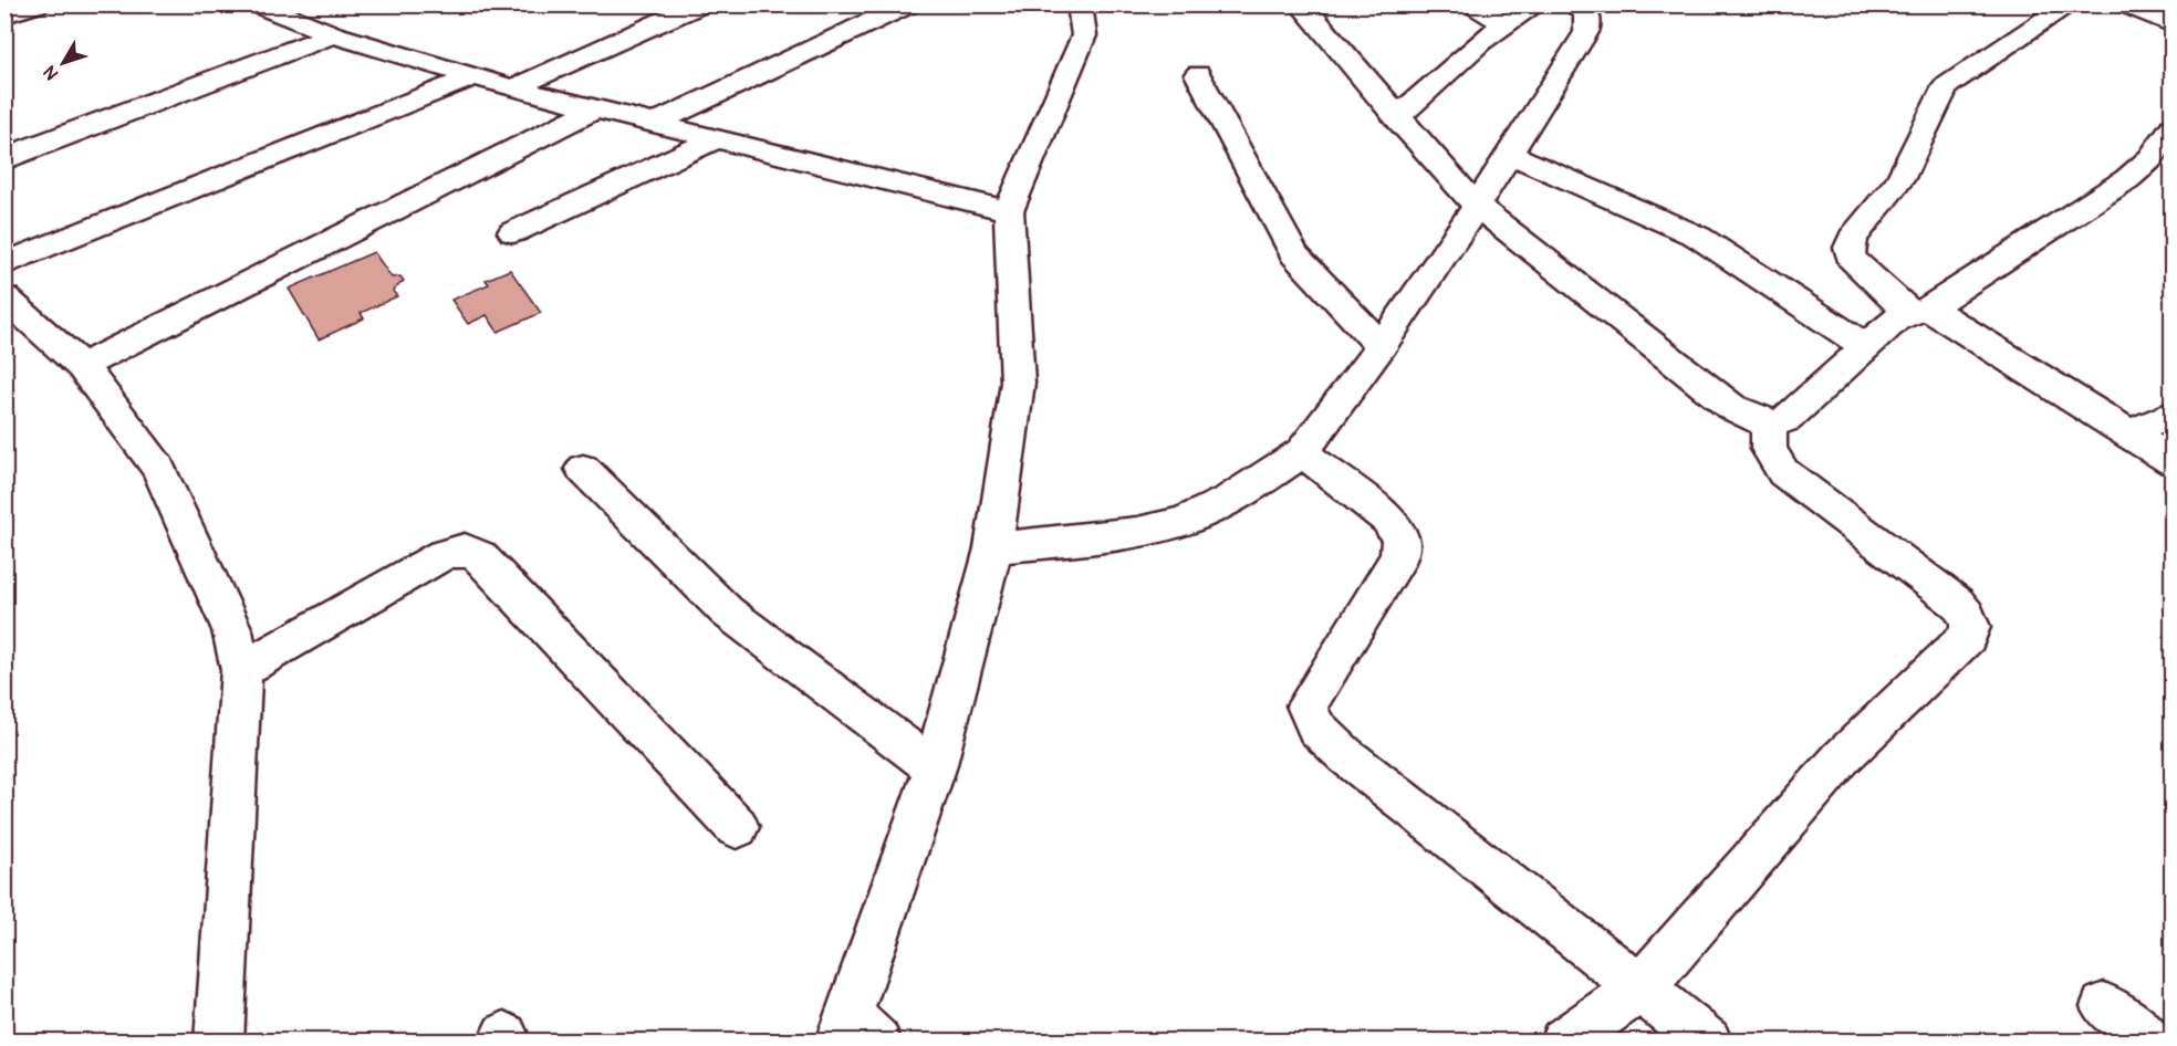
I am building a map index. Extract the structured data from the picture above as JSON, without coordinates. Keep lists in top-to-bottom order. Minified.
{"north":"bottom left"}
